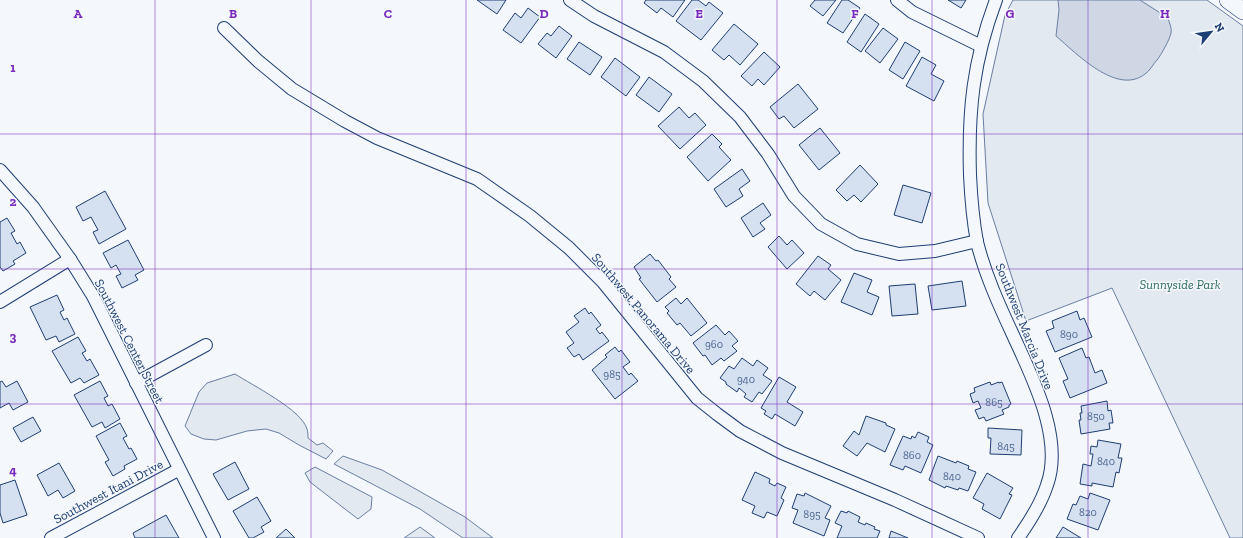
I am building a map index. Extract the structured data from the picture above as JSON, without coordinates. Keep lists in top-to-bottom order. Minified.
{"streets":{"street":["Southwest Panorama Drive","Southwest Marcia Drive","Southwest Center Street","Southwest Itani Drive"]},"crossings":[["Southwest Center Street","Southwest Itani Drive"]],"parks":["Sunnyside Park"],"house_numbers":["890","960","985","940","865","850","845","860","840","840","820","895"],"north":"top right","grid":{"columns":["A","B","C","D","E","F","G","H"],"rows":["1","2","3","4"]}}
